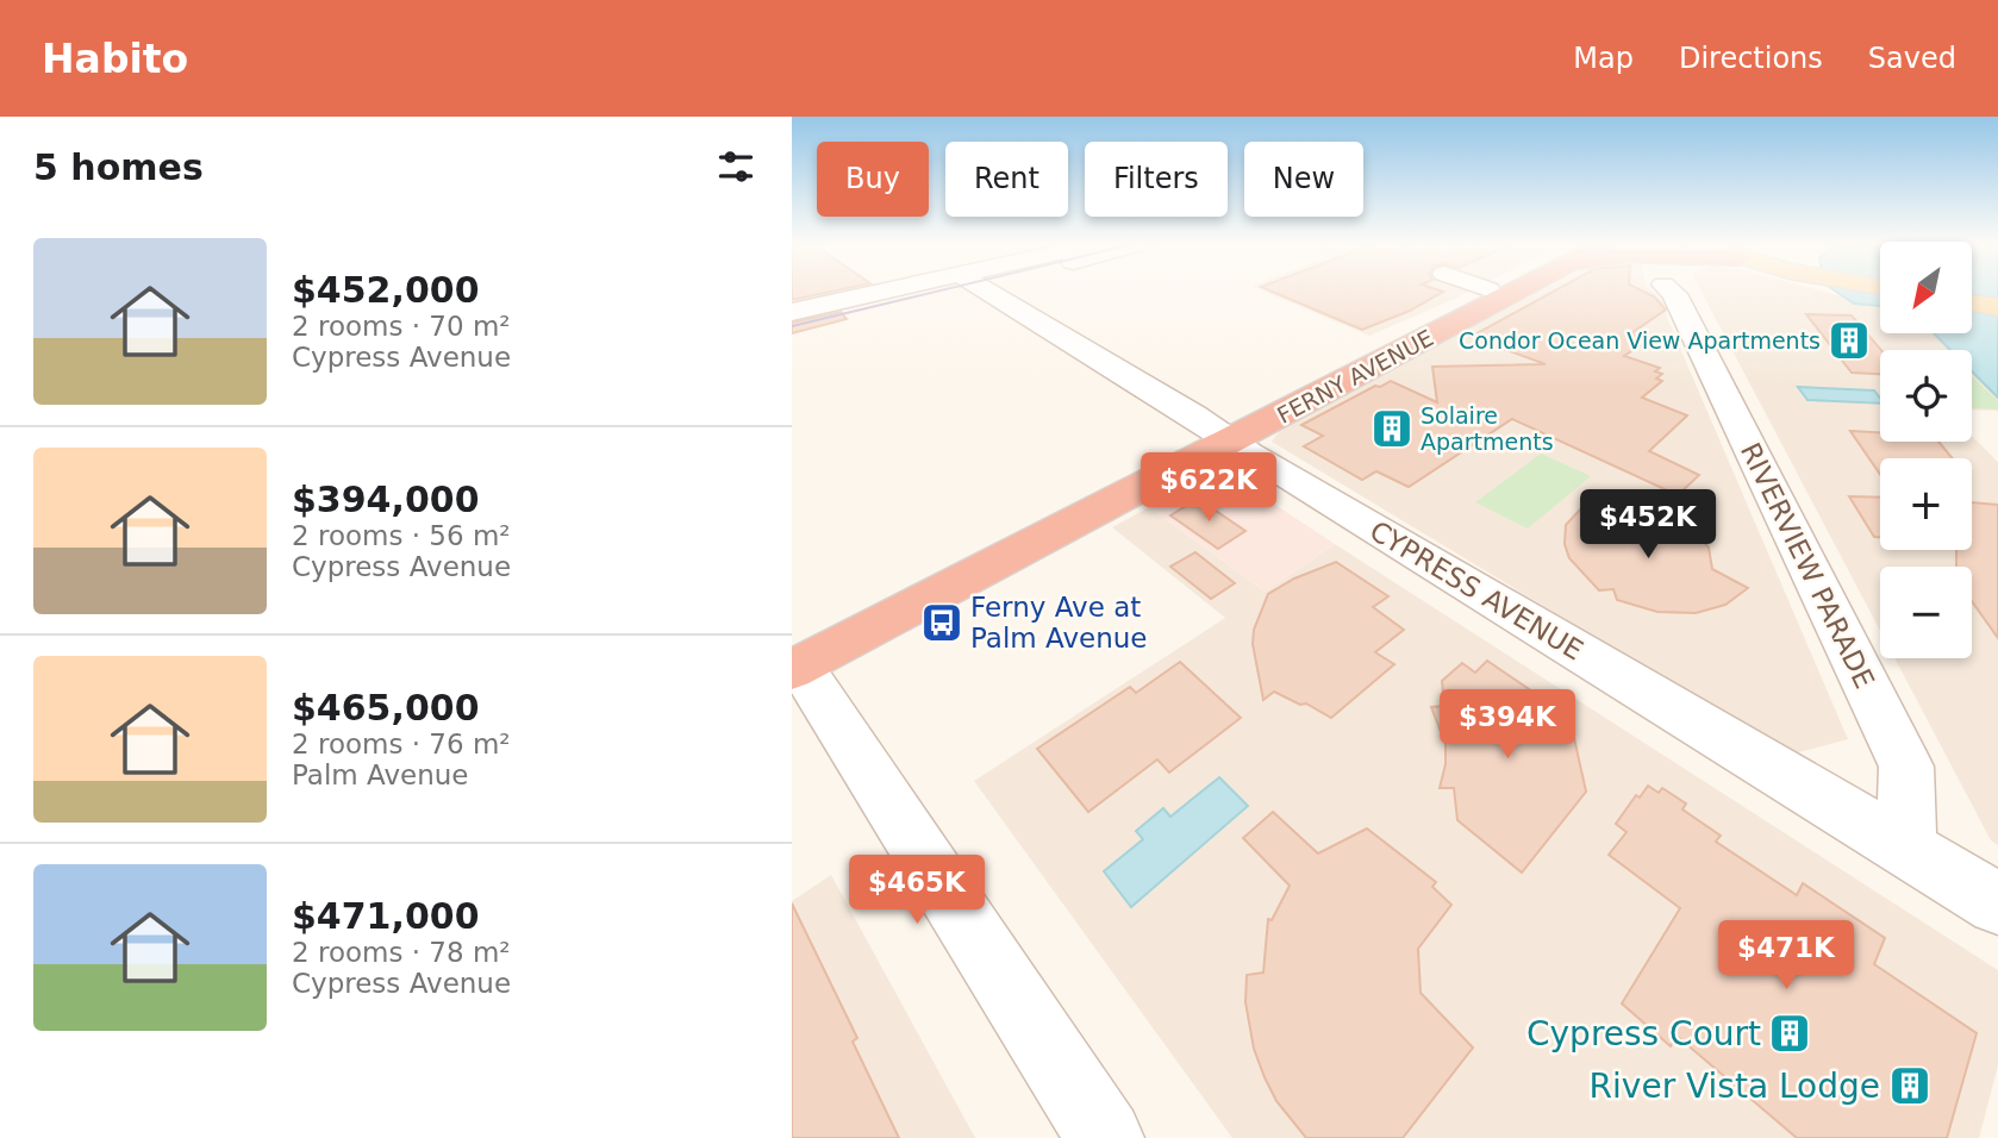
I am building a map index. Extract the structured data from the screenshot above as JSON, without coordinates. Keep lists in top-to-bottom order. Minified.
{"streets":{"highway":["FERNY AVENUE"],"street":["RIVERVIEW PARADE","CYPRESS AVENUE"]},"crossings":[["FERNY AVENUE","CYPRESS AVENUE"],["RIVERVIEW PARADE","CYPRESS AVENUE"]],"places":{"building":["Condor Ocean View Apartments","Solaire Apartments","Cypress Court","River Vista Lodge"],"bus stop":["Ferny Ave at Palm Avenue"]},"north":"bottom left","page":{"header":"Habito","nav":["Map","Directions","Saved"],"heading":"5 homes","chip":["Buy","Rent","Filters","New"],"list":[{"name":"$452,000","note":"2 rooms · 70 m² · Cypress Avenue"},{"name":"$394,000","note":"2 rooms · 56 m² · Cypress Avenue"},{"name":"$465,000","note":"2 rooms · 76 m² · Palm Avenue"},{"name":"$471,000","note":"2 rooms · 78 m² · Cypress Avenue"}],"map_buttons":["+","−"],"price":["$622K","$452K","$394K","$465K","$471K"]}}
